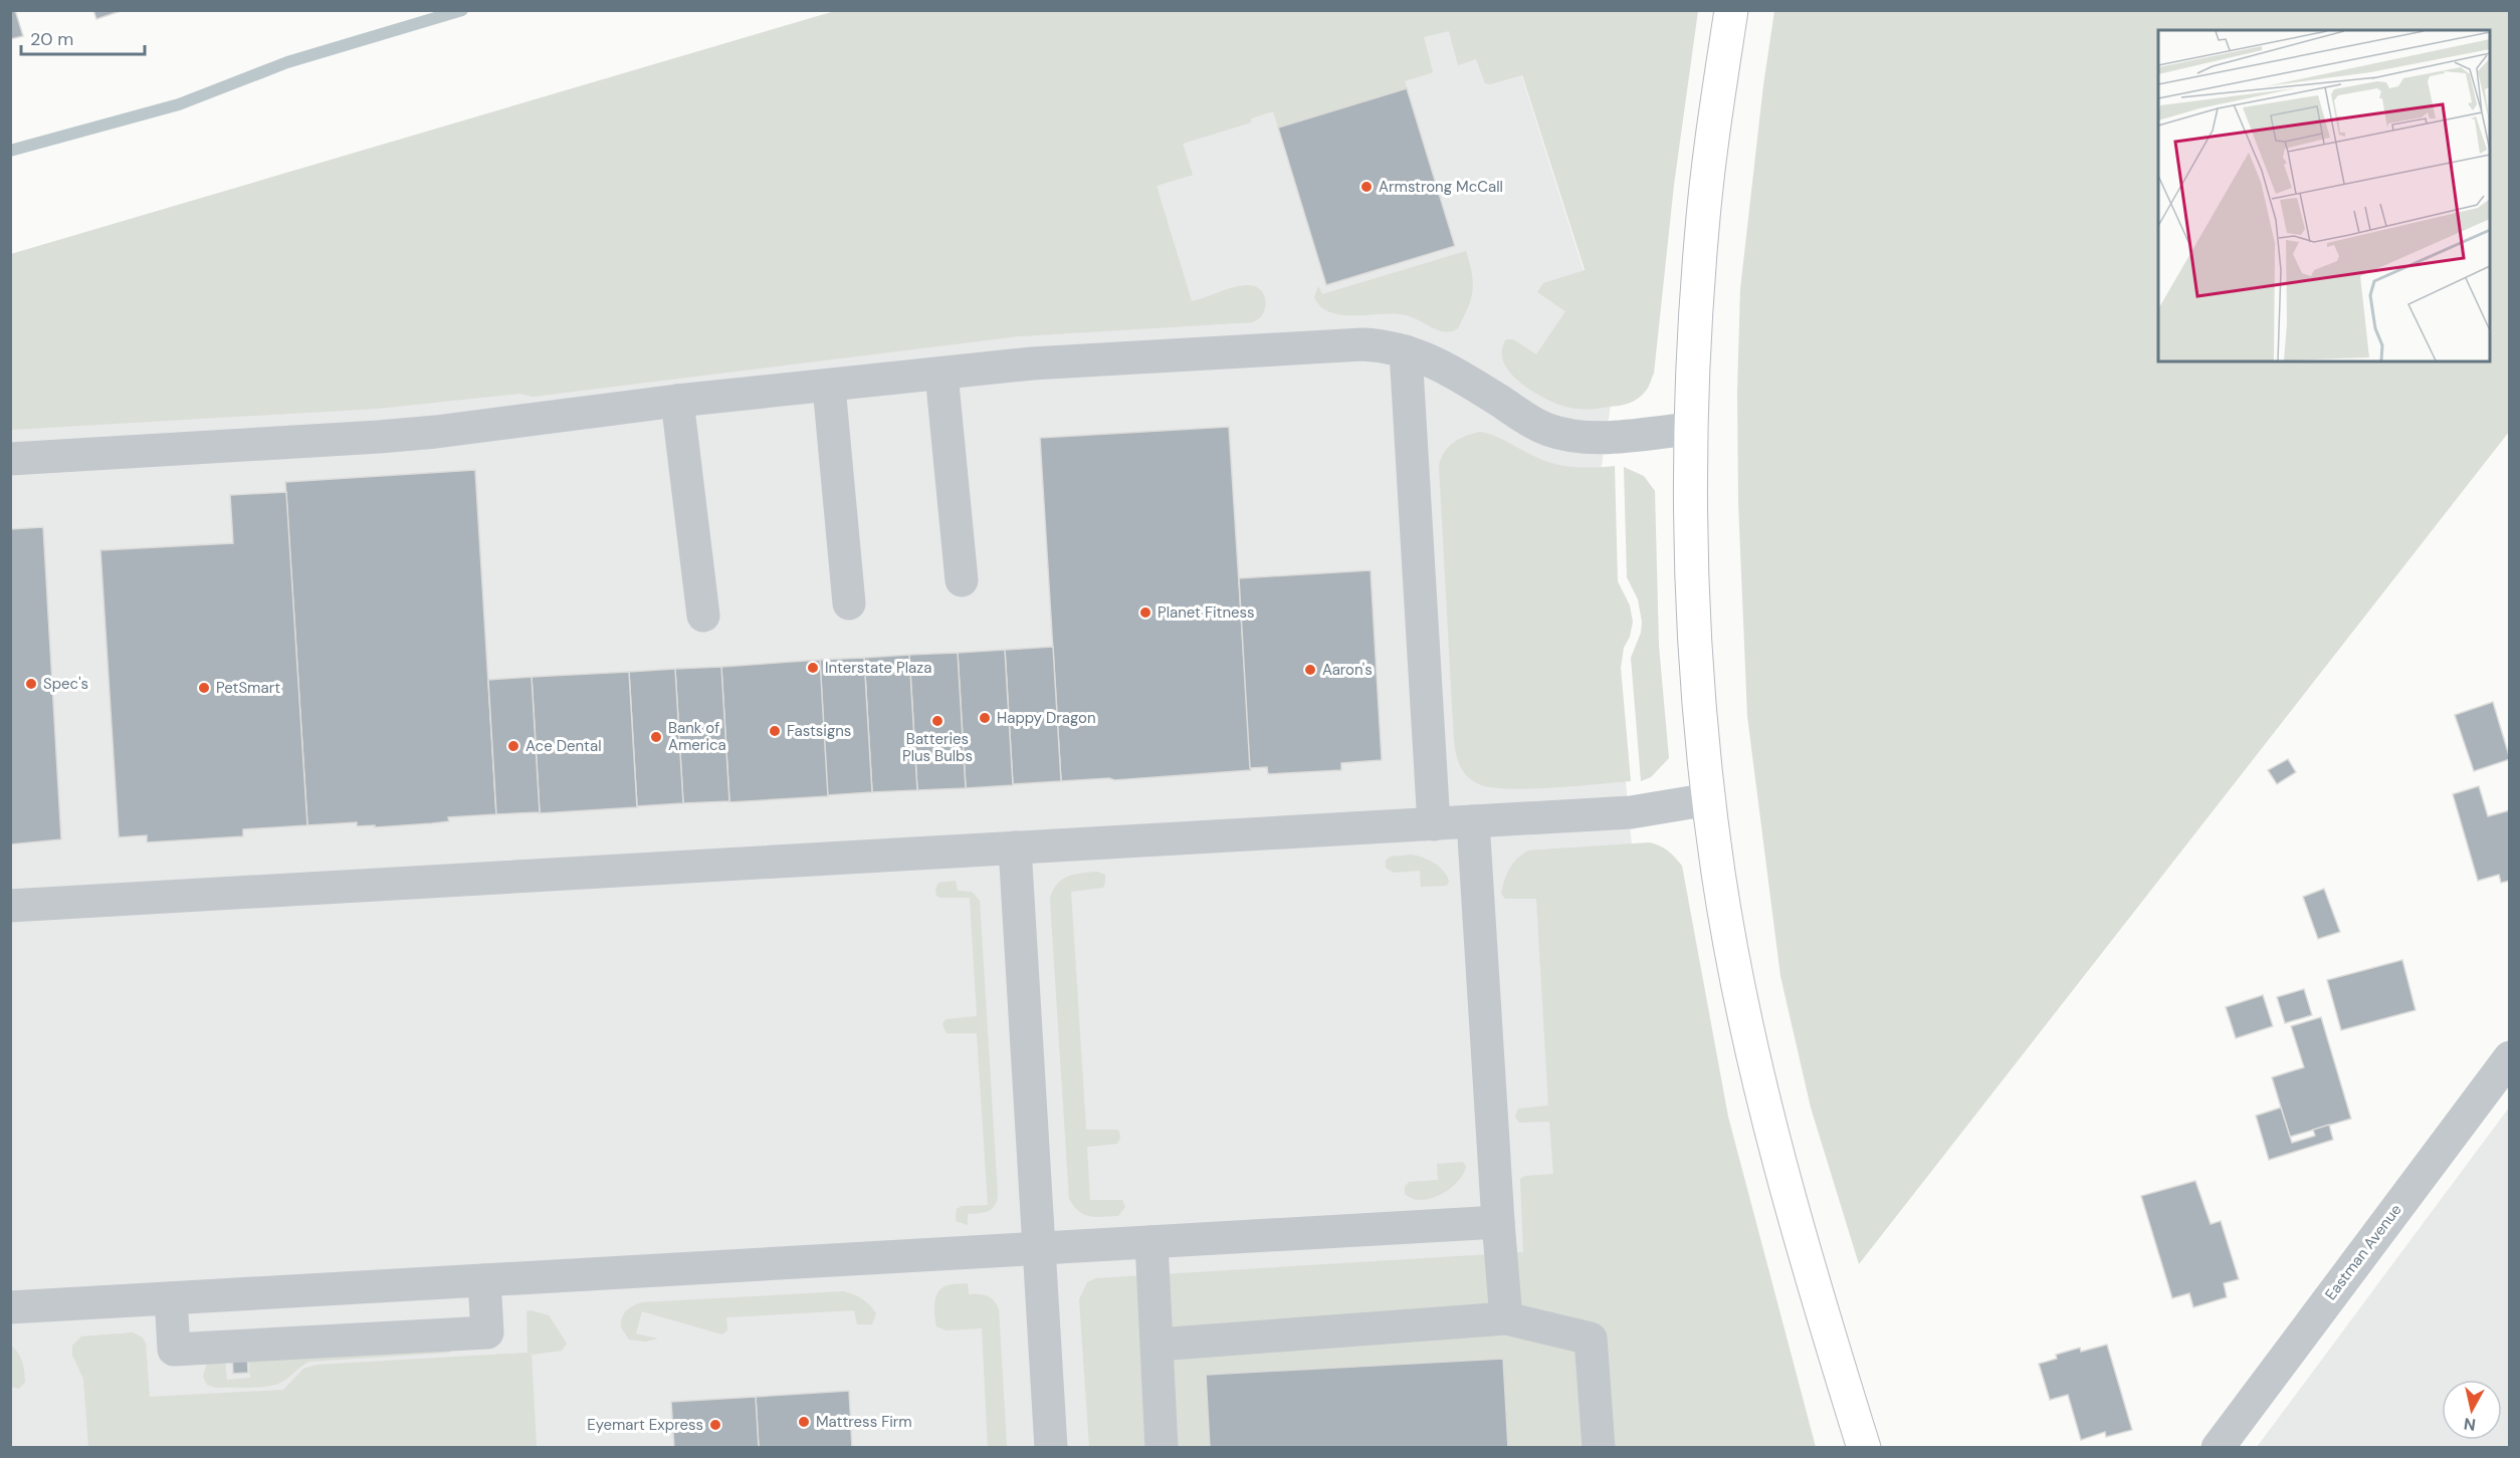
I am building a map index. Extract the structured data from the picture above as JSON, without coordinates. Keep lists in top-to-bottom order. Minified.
{"streets":{"street":["Eastman Avenue"]},"places":["Armstrong McCall","Planet Fitness","Interstate Plaza","Aaron's","Spec's","PetSmart","Happy Dragon","Batteries Plus Bulbs","Fastsigns","Bank of America","Ace Dental","Mattress Firm","Eyemart Express"],"scale_bar":"20 m","north":"bottom"}
